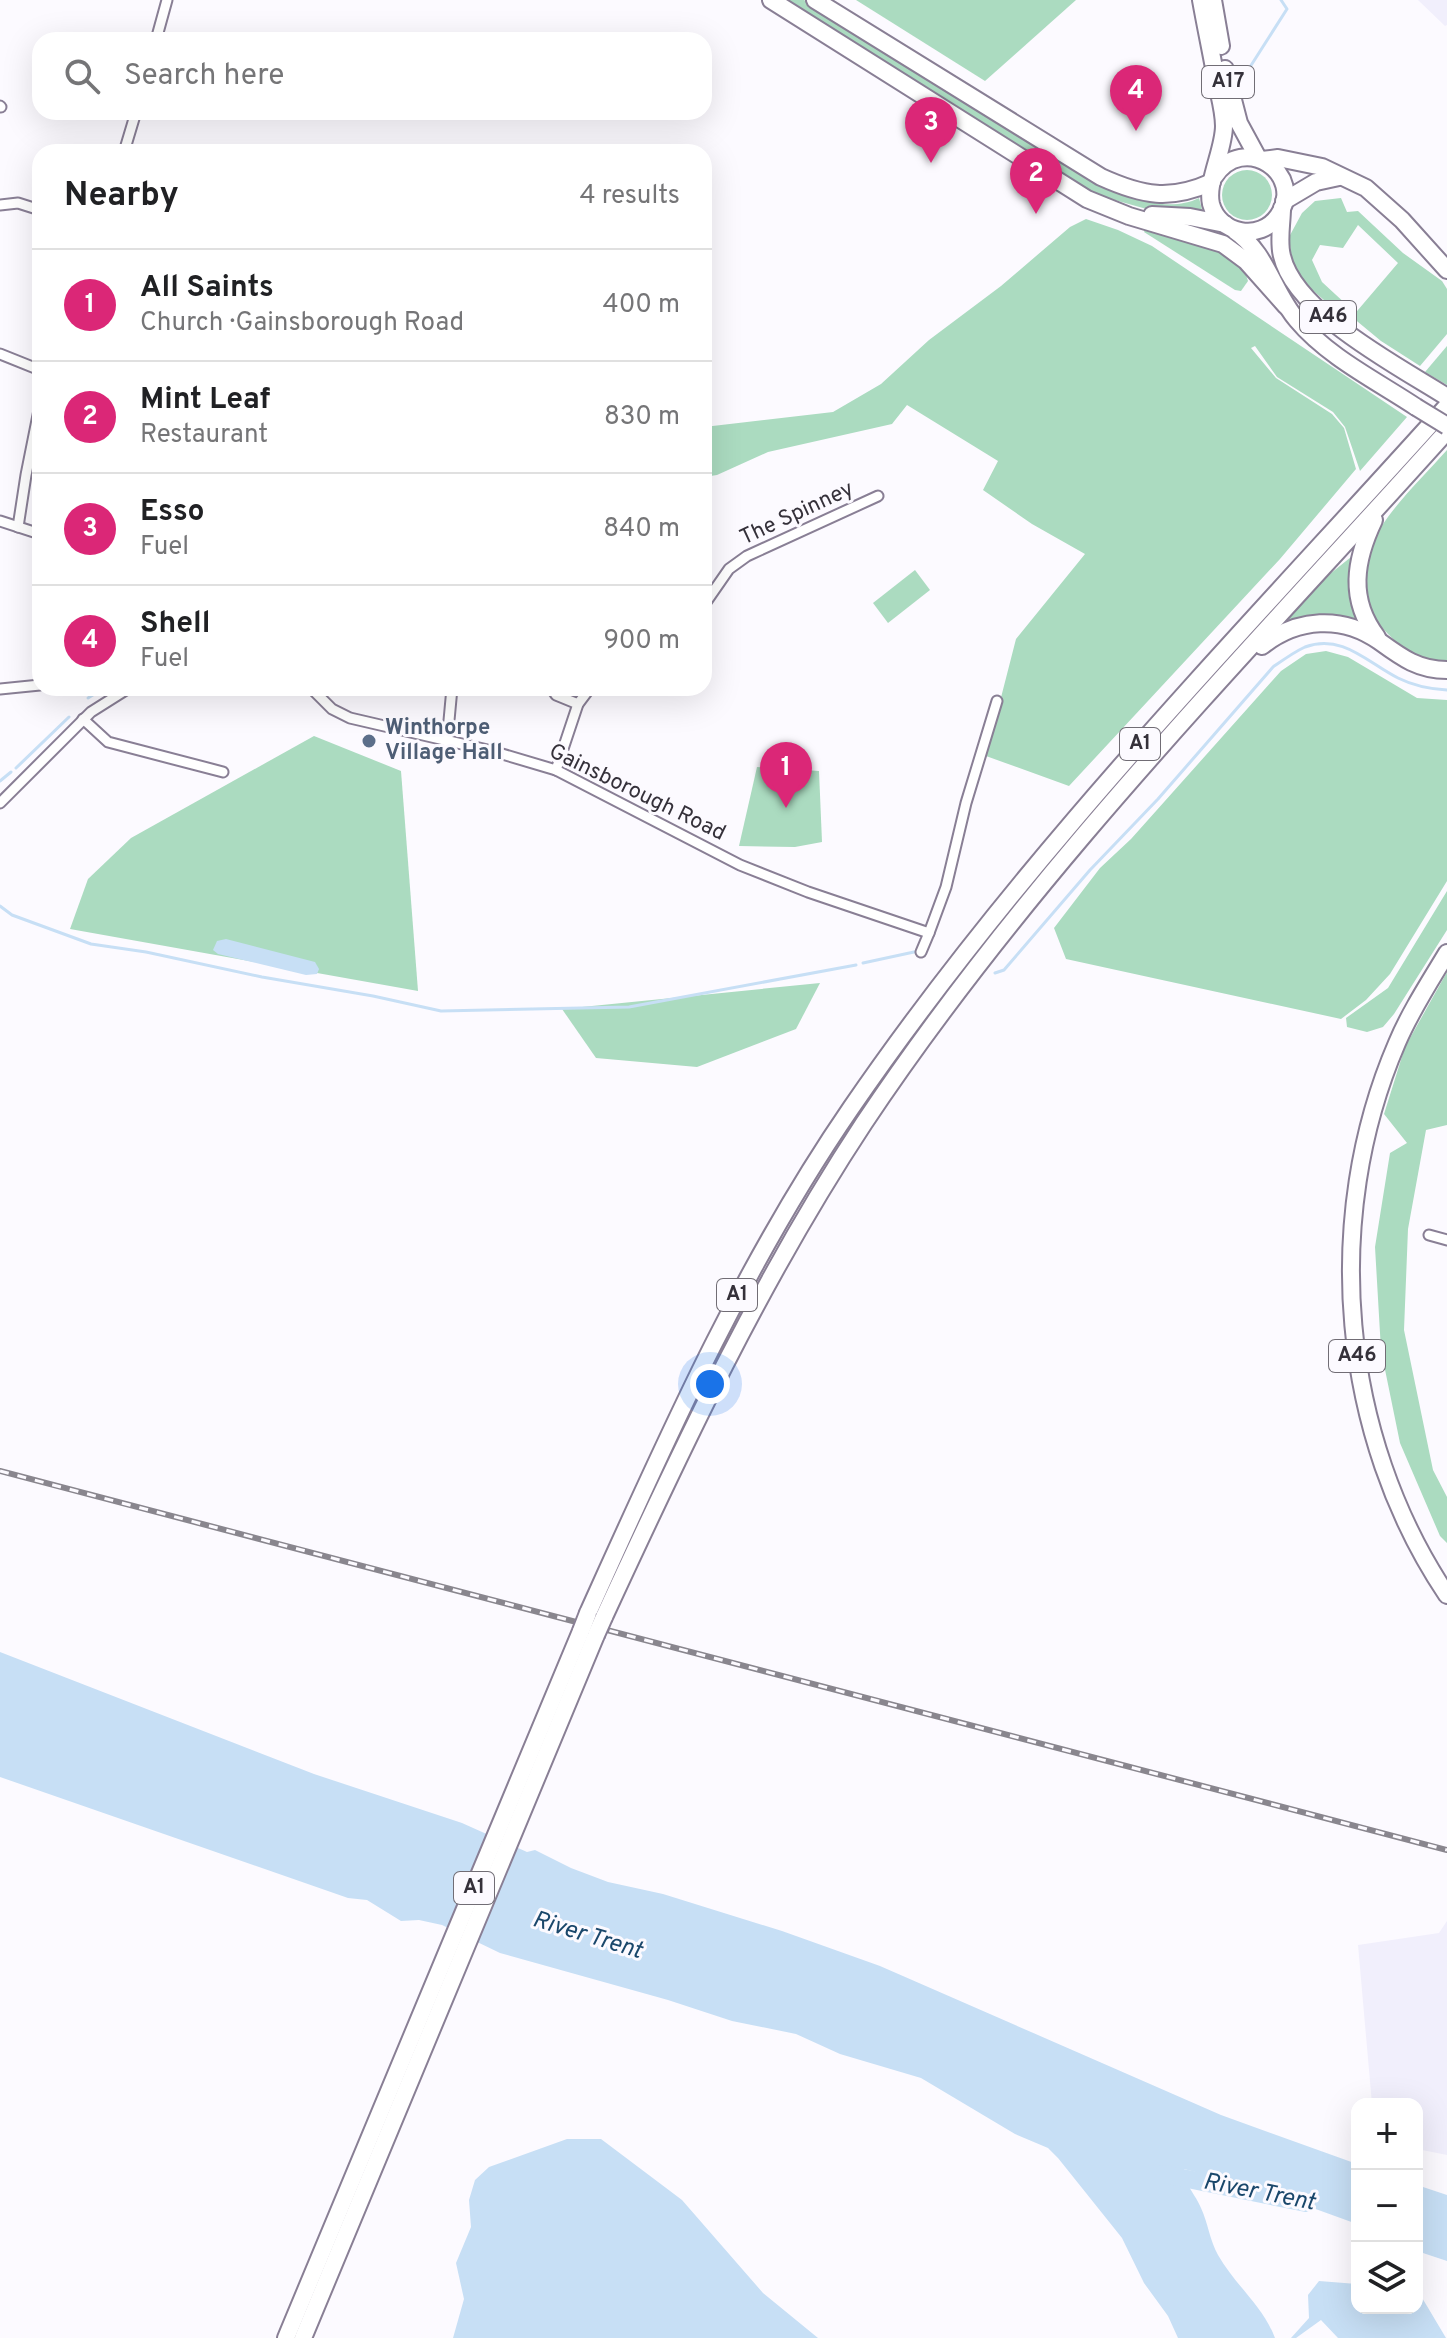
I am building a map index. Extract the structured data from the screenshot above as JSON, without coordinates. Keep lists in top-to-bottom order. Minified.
{"streets":{"highway":["A17","A46","A1"],"street":["The Spinney","Gainsborough Road"]},"crossings":[["A17","A46"],["A46","A1"]],"water":["River Trent"],"places":["Winthorpe Village Hall"],"page":{"search":"Search here","pins":["4","3","2","1"],"heading":["Nearby","4 results"],"list":[{"mark":"1","name":"All Saints","note":"Church · Gainsborough Road","value":"400 m"},{"mark":"2","name":"Mint Leaf","note":"Restaurant","value":"830 m"},{"mark":"3","name":"Esso","note":"Fuel","value":"840 m"},{"mark":"4","name":"Shell","note":"Fuel","value":"900 m"}],"map_buttons":["+","−"]}}
